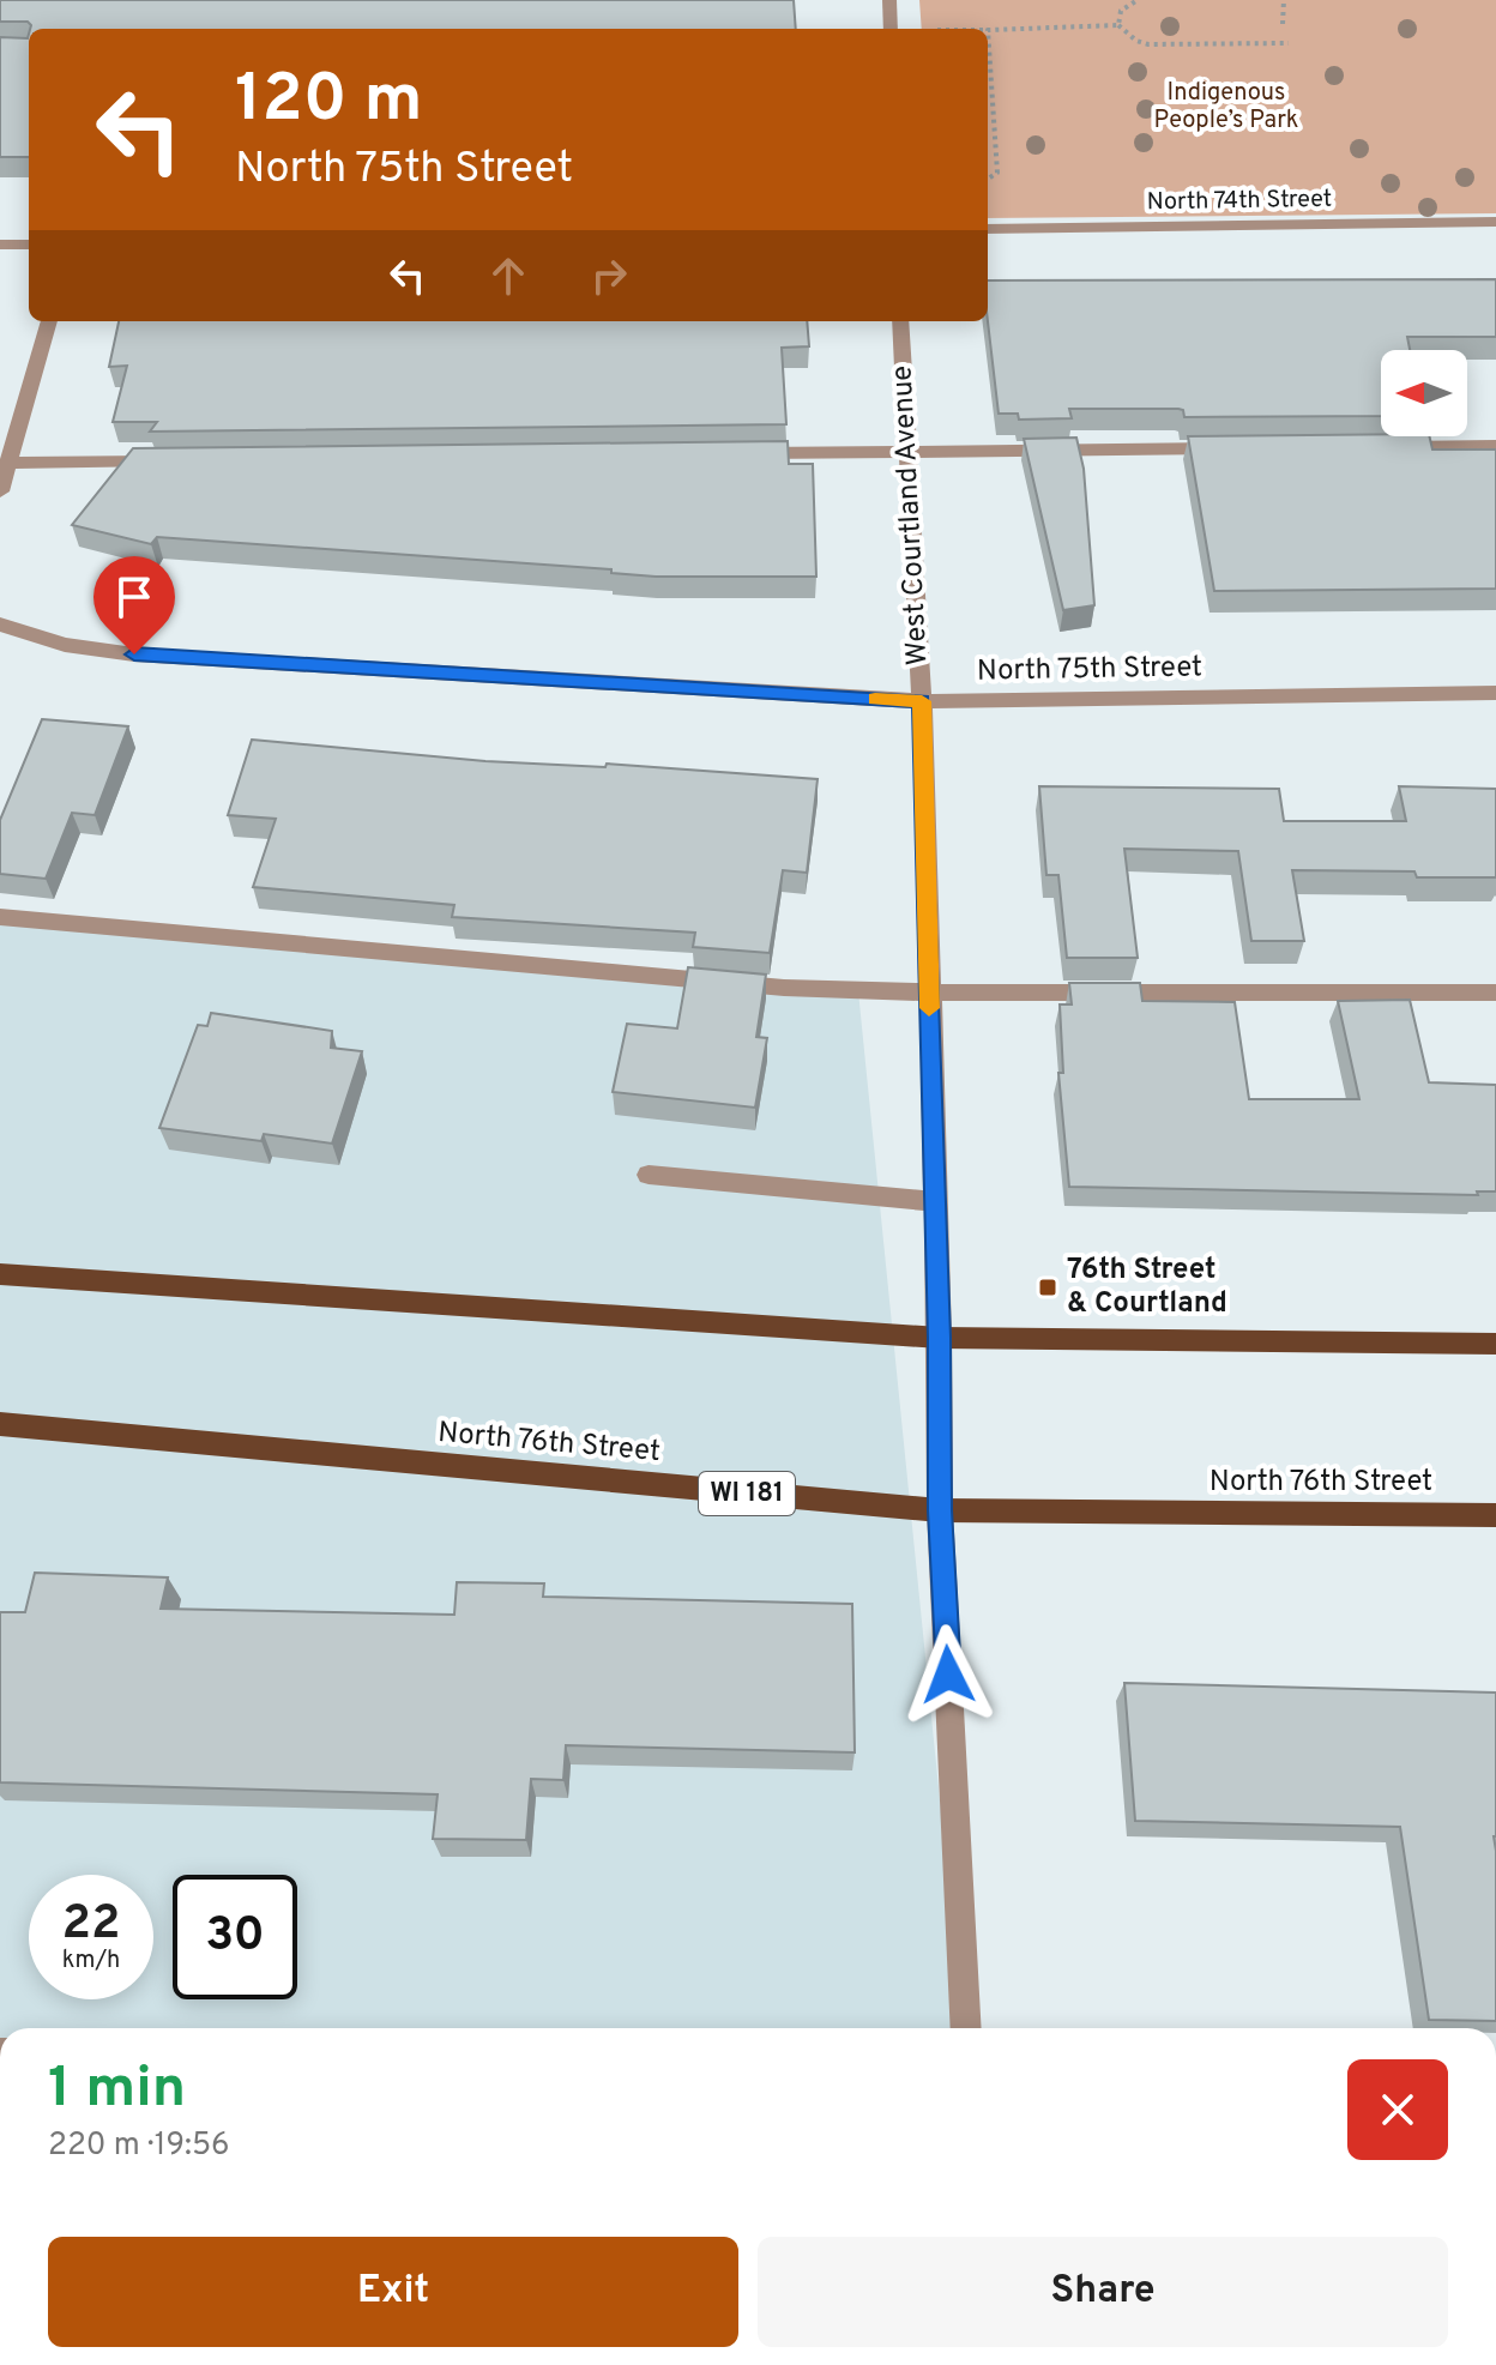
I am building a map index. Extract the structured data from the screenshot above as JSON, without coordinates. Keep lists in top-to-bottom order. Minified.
{"streets":{"main road":["North 76th Street","WI 181"],"street":["North 74th Street","West Courtland Avenue","North 75th Street"]},"crossings":[["West Courtland Avenue","North 75th Street"],["West Courtland Avenue","North 76th Street"]],"parks":["Indigenous People’s Park"],"places":{"transit":["76th Street & Courtland"]},"north":"left","page":{"turn":["120 m","North 75th Street"],"speed":"22 km/h","limit":"30","heading":["1 min","220 m · 19:56"],"buttons":["Exit","Share"]}}
